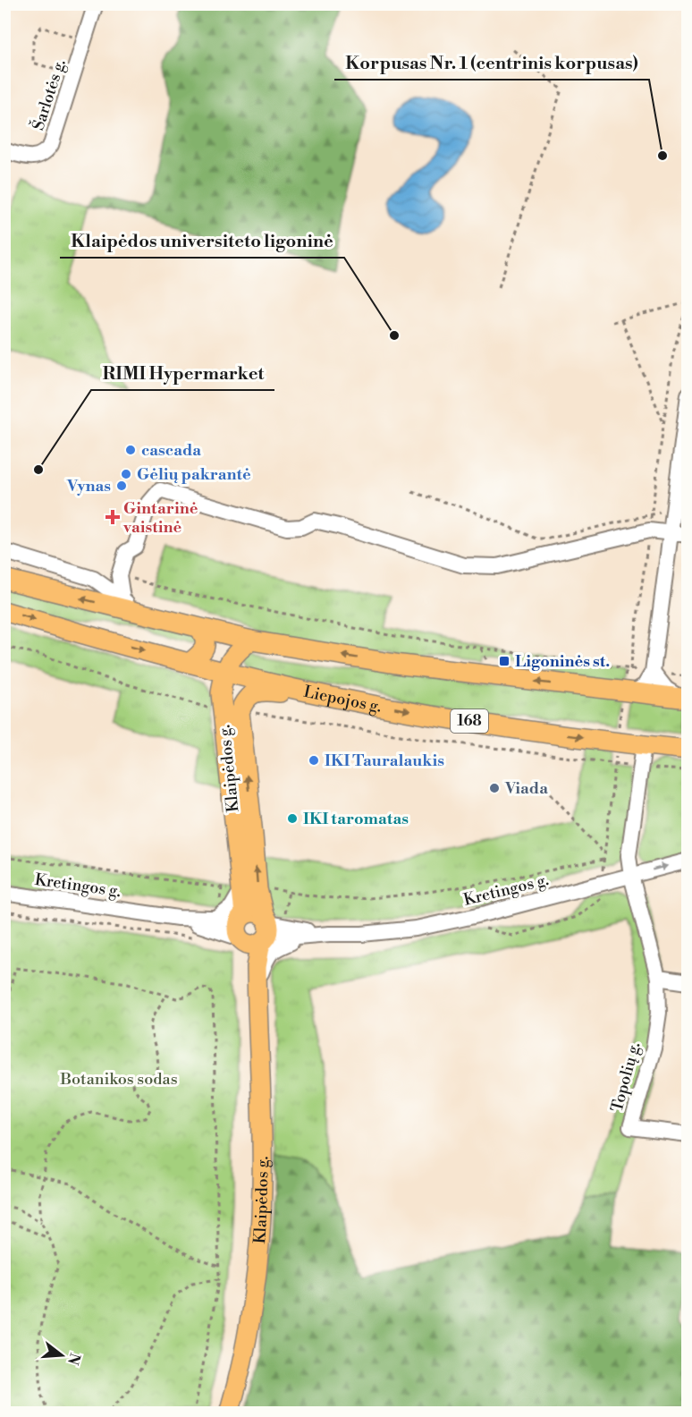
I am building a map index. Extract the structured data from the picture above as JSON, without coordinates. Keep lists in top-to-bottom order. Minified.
{"streets":{"main road":["Liepojos g.","168","Klaipėdos g."],"street":["Šarlotės g.","Kretingos g.","Topolių g."]},"crossings":[["Liepojos g.","Klaipėdos g."],["Klaipėdos g.","Kretingos g."]],"parks":["Botanikos sodas"],"places":{"other":["Korpusas Nr. 1 (centrinis korpusas)","Klaipėdos universiteto ligoninė","cascada","RIMI Hypermarket","Gėlių pakrantė","Vynas","IKI Tauralaukis","Viada","IKI taromatas"],"health":["Gintarinė vaistinė"],"transit":["Ligoninės st."]},"north":"right"}
